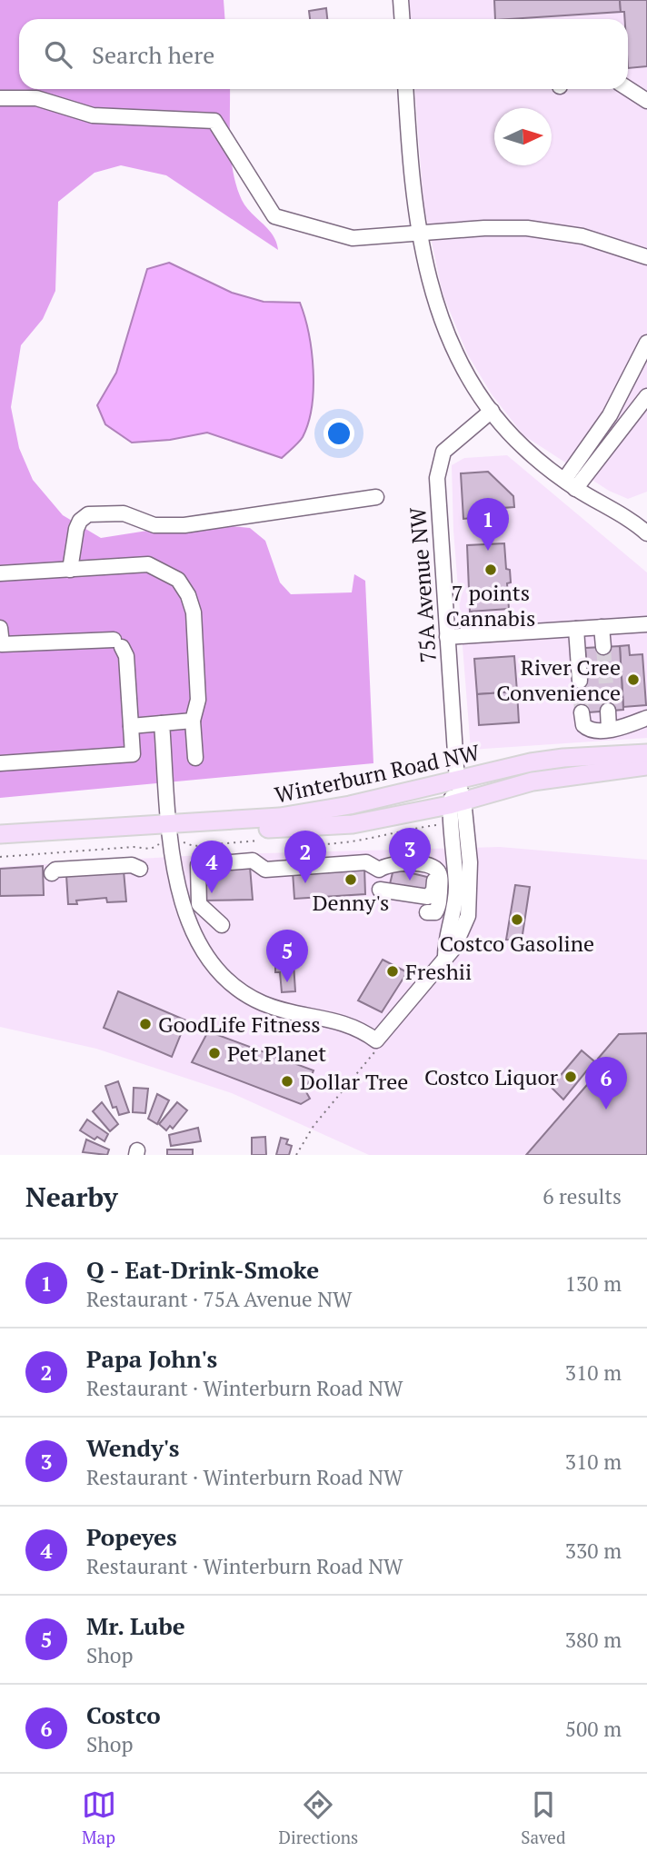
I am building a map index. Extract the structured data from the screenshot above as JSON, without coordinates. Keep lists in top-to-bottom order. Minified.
{"streets":{"main road":["Winterburn Road NW"],"street":["75A Avenue NW"]},"crossings":[["75A Avenue NW","Winterburn Road NW"]],"places":["7 points Cannabis","River Cree Convenience","Denny's","Costco Gasoline","Freshii","GoodLife Fitness","Pet Planet","Costco Liquor","Dollar Tree"],"north":"right","page":{"search":"Search here","pins":["1","3","2","4","5","6"],"heading":["Nearby","6 results"],"list":[{"mark":"1","name":"Q - Eat-Drink-Smoke","note":"Restaurant · 75A Avenue NW","value":"130 m"},{"mark":"2","name":"Papa John's","note":"Restaurant · Winterburn Road NW","value":"310 m"},{"mark":"3","name":"Wendy's","note":"Restaurant · Winterburn Road NW","value":"310 m"},{"mark":"4","name":"Popeyes","note":"Restaurant · Winterburn Road NW","value":"330 m"},{"mark":"5","name":"Mr. Lube","note":"Shop","value":"380 m"},{"mark":"6","name":"Costco","note":"Shop","value":"500 m"}],"nav":["Map","Directions","Saved"]}}
